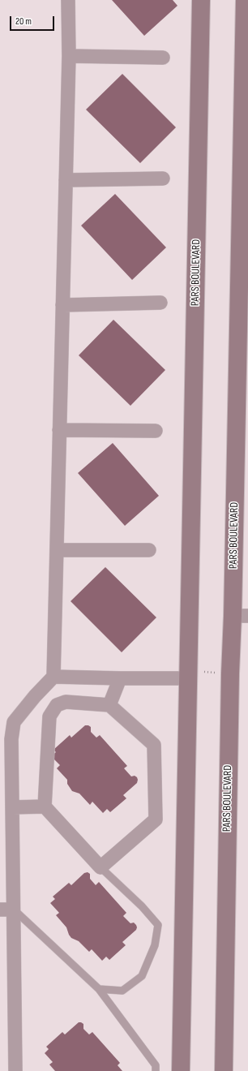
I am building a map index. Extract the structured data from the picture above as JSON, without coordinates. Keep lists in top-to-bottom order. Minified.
{"streets":{"main road":["PARS BOULEVARD"]},"scale_bar":"20 m"}
